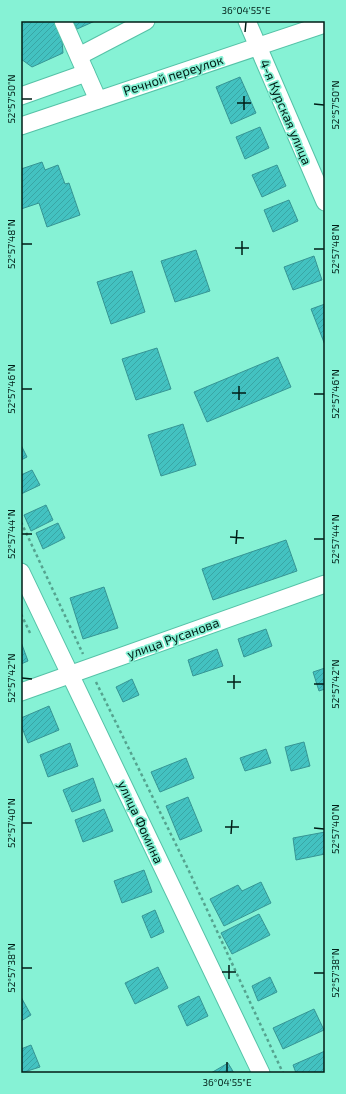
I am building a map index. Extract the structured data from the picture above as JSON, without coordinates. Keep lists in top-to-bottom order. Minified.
{"streets":{"street":["Речной переулок","4-я Курская улица","улица Русанова","улица Фомина"]},"crossings":[["Речной переулок","4-я Курская улица"],["улица Русанова","улица Фомина"]],"coordinates":["36°04'55\"E","52°57'50\"N","52°57'48\"N","52°57'46\"N","52°57'44\"N","52°57'42\"N","52°57'40\"N","52°57'38\"N"]}
